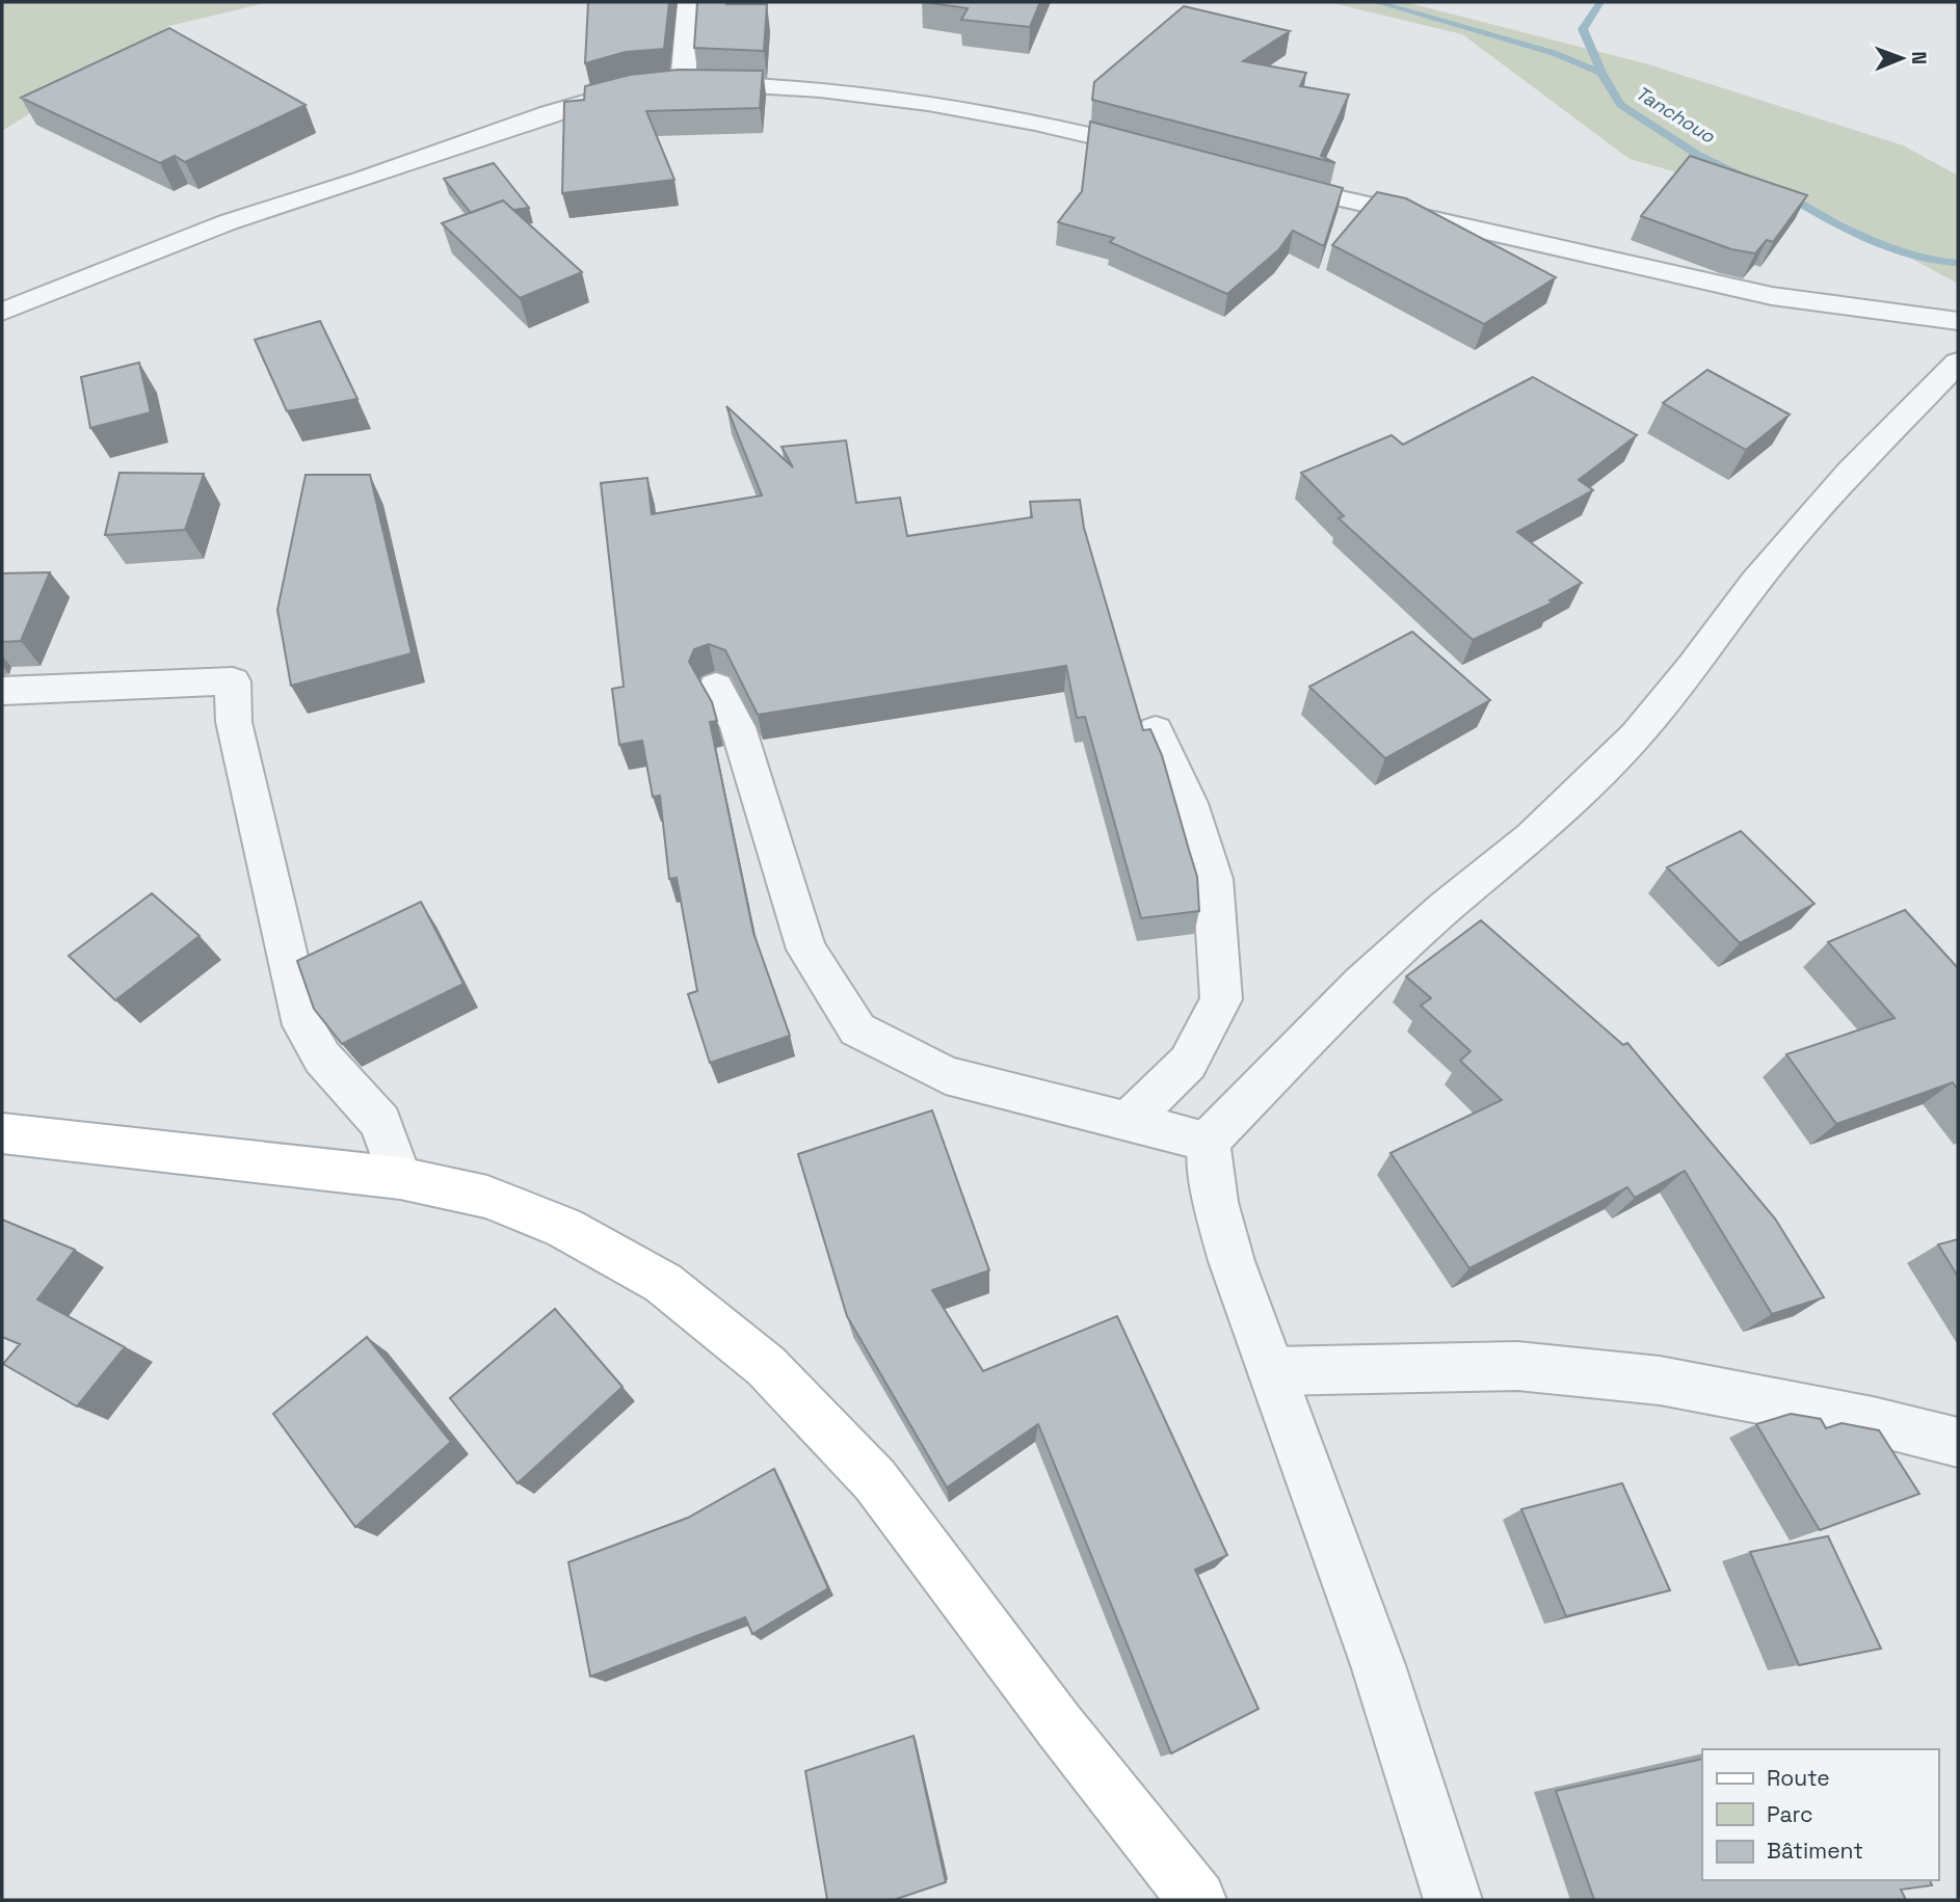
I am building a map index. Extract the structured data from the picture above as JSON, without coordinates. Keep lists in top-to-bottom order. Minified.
{"water":["Tanchouo"],"legend":["Route","Parc","Bâtiment"],"north":"right"}
